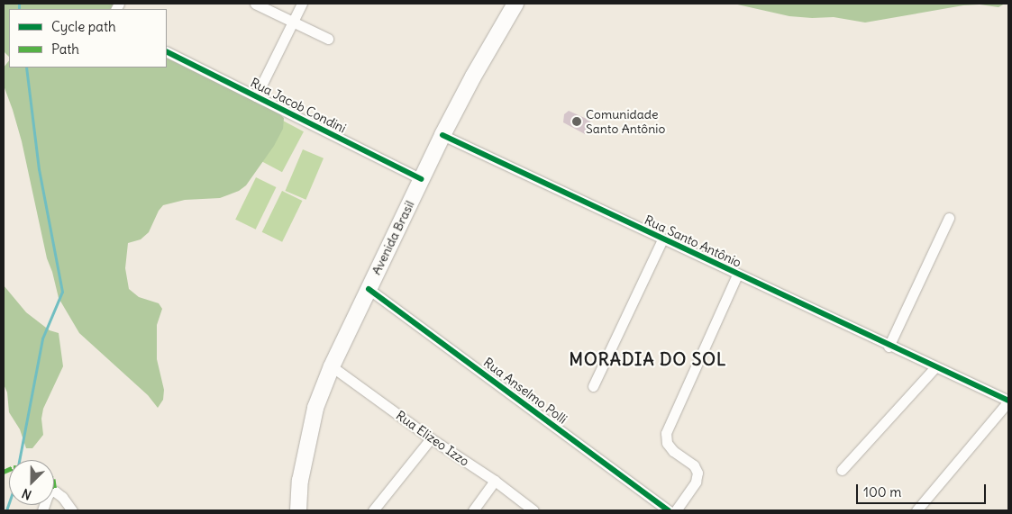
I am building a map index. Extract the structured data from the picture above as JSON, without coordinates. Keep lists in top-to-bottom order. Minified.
{"streets":{"main road":["Avenida Brasil"],"street":["Rua Jacob Condini","Rua Santo Antônio","Rua Anselmo Polli","Rua Elizeo Izzo"]},"crossings":[["Rua Jacob Condini","Avenida Brasil"],["Avenida Brasil","Rua Santo Antônio"],["Avenida Brasil","Rua Anselmo Polli"],["Avenida Brasil","Rua Elizeo Izzo"]],"districts":["MORADIA DO SOL"],"places":["Comunidade Santo Antônio"],"legend":["Cycle path","Path"],"scale_bar":"100 m","north":"bottom left"}
